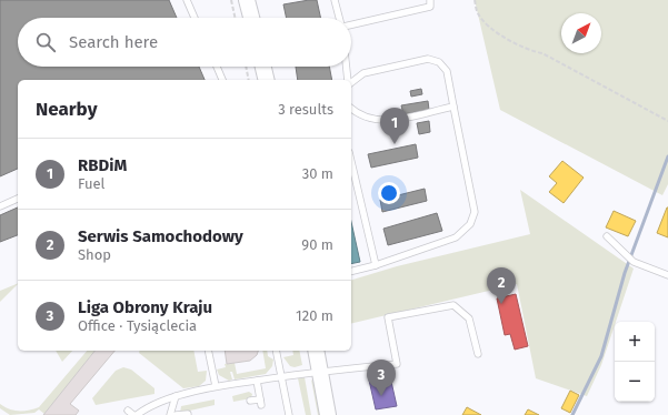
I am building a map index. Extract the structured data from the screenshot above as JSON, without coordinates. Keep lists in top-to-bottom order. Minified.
{"north":"top right","page":{"search":"Search here","heading":["Nearby","3 results"],"pins":["1","2","3"],"list":[{"mark":"1","name":"RBDiM","note":"Fuel","value":"30 m"},{"mark":"2","name":"Serwis Samochodowy","note":"Shop","value":"90 m"},{"mark":"3","name":"Liga Obrony Kraju","note":"Office · Tysiąclecia","value":"120 m"}],"map_buttons":["+","−"]}}
